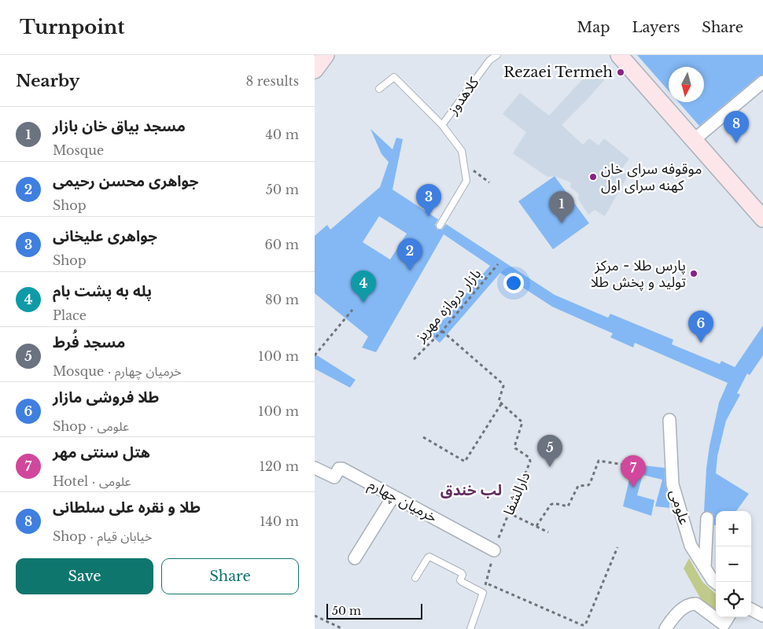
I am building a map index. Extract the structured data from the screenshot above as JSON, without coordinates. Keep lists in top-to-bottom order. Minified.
{"streets":{"street":["خرمیان چهارم","علومی"],"lane":["کلاهدوز"],"path":["بازار دروازه مهریز","دارالشفا"]},"crossings":[["دارالشفا","خرمیان چهارم"]],"districts":["لب خندق"],"places":["Rezaei Termeh","موقوفه سرای خان کهنه سرای اول","پارس طلا - مرکز تولید و پخش طلا"],"scale_bar":"50 m","north":"bottom","page":{"header":"Turnpoint","nav":["Map","Layers","Share"],"heading":["Nearby","8 results"],"list":[{"mark":"1","name":"مسجد بیاق خان بازار","note":"Mosque","value":"40 m"},{"mark":"2","name":"جواهری محسن رحیمی","note":"Shop","value":"50 m"},{"mark":"3","name":"جواهری علیخانی","note":"Shop","value":"60 m"},{"mark":"4","name":"پله به پشت بام","note":"Place","value":"80 m"},{"mark":"5","name":"مسجد فُرط","note":"Mosque · خرمیان چهارم","value":"100 m"},{"mark":"6","name":"طلا فروشی مازار","note":"Shop · علومی","value":"100 m"},{"mark":"7","name":"هتل سنتی مهر","note":"Hotel · علومی","value":"120 m"},{"mark":"8","name":"طلا و نقره علی سلطانی","note":"Shop · خیابان قیام","value":"140 m"}],"pins":["8","3","1","2","4","6","5","7"],"map_buttons":["+","−"],"buttons":["Save","Share"],"scale":"50 m"}}
